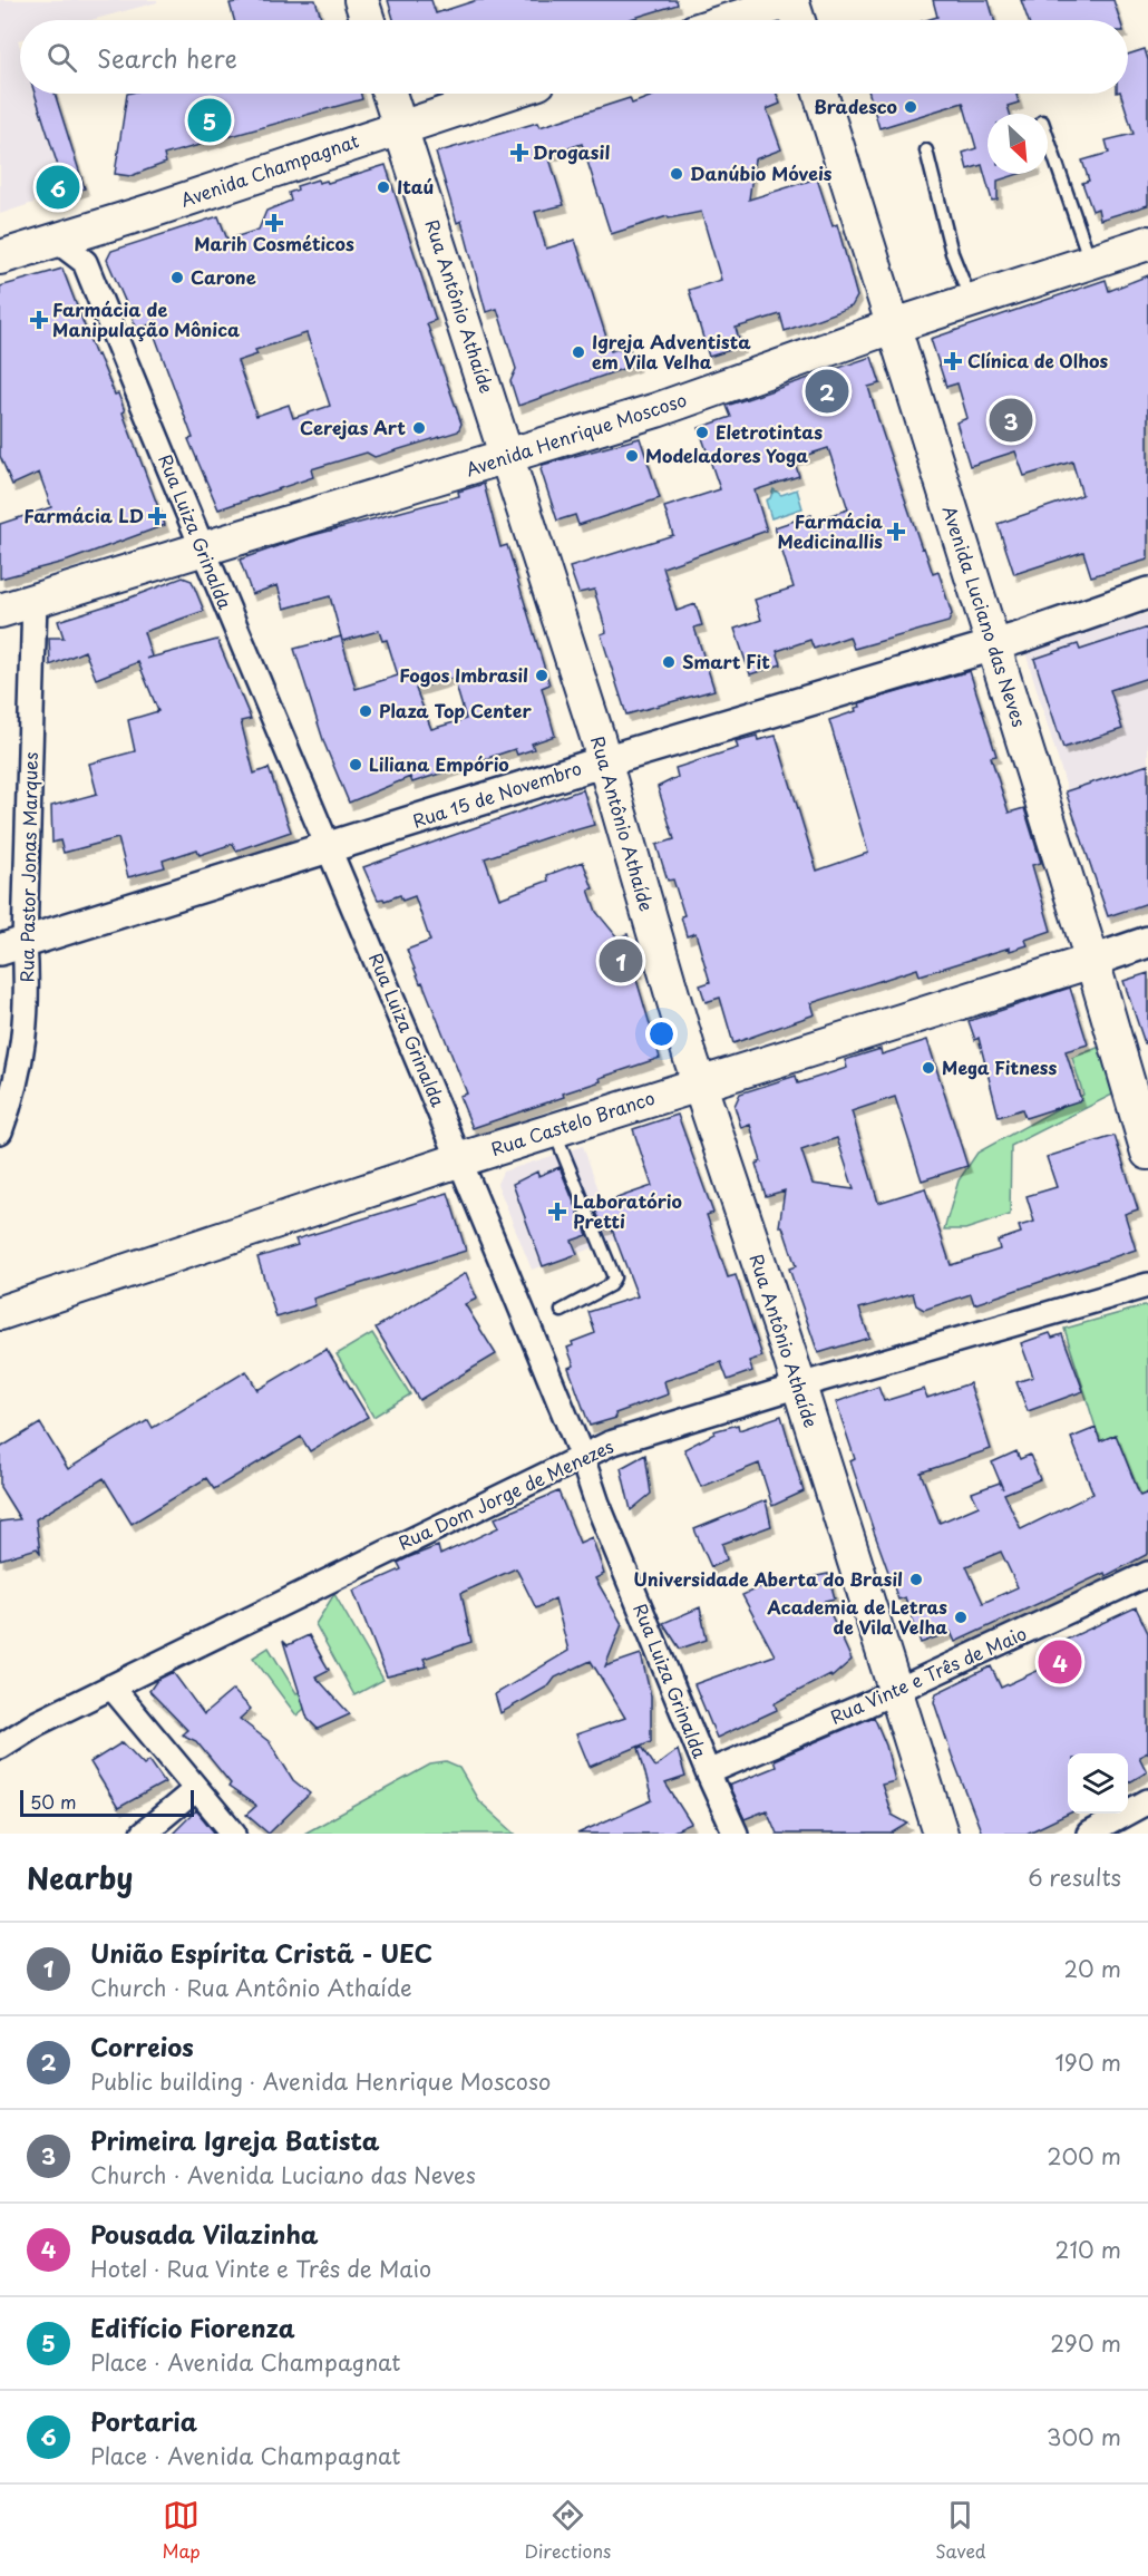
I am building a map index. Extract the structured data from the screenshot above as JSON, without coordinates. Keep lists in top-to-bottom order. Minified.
{"streets":{"main road":["Avenida Champagnat","Rua Antônio Athaíde","Avenida Henrique Moscoso","Avenida Luciano das Neves","Rua Castelo Branco"],"street":["Rua Luiza Grinalda","Rua 15 de Novembro","Rua Pastor Jonas Marques","Rua Dom Jorge de Menezes","Rua Vinte e Três de Maio"]},"crossings":[["Avenida Champagnat","Rua Antônio Athaíde"],["Avenida Champagnat","Rua Luiza Grinalda"],["Rua Antônio Athaíde","Avenida Henrique Moscoso"],["Rua Antônio Athaíde","Rua 15 de Novembro"],["Rua Antônio Athaíde","Rua Castelo Branco"],["Rua Antônio Athaíde","Rua Dom Jorge de Menezes"],["Rua Antônio Athaíde","Rua Vinte e Três de Maio"],["Avenida Henrique Moscoso","Rua Luiza Grinalda"],["Avenida Henrique Moscoso","Avenida Luciano das Neves"],["Avenida Henrique Moscoso","Rua Pastor Jonas Marques"],["Rua Luiza Grinalda","Rua 15 de Novembro"],["Rua Luiza Grinalda","Rua Castelo Branco"],["Rua Luiza Grinalda","Rua Dom Jorge de Menezes"],["Rua Luiza Grinalda","Rua Vinte e Três de Maio"],["Avenida Luciano das Neves","Rua 15 de Novembro"],["Avenida Luciano das Neves","Rua Castelo Branco"],["Rua 15 de Novembro","Rua Pastor Jonas Marques"]],"places":{"other":["Bradesco","Danúbio Móveis","Itaú","Carone","Igreja Adventista em Vila Velha","Cerejas Art","Eletrotintas","Modeladores Yoga","Smart Fit","Fogos Imbrasil","Plaza Top Center","Liliana Empório","Mega Fitness","Universidade Aberta do Brasil","Academia de Letras de Vila Velha"],"health":["Drogasil","Marih Cosméticos","Farmácia de Manipulação Mônica","Clínica de Olhos","Farmácia LD","Farmácia Medicinallis","Laboratório Pretti"]},"scale_bar":"50 m","north":"bottom right","page":{"search":"Search here","pins":["5","6","2","3","1","4"],"scale":"50 m","heading":["Nearby","6 results"],"list":[{"mark":"1","name":"União Espírita Cristã - UEC","note":"Church · Rua Antônio Athaíde","value":"20 m"},{"mark":"2","name":"Correios","note":"Public building · Avenida Henrique Moscoso","value":"190 m"},{"mark":"3","name":"Primeira Igreja Batista","note":"Church · Avenida Luciano das Neves","value":"200 m"},{"mark":"4","name":"Pousada Vilazinha","note":"Hotel · Rua Vinte e Três de Maio","value":"210 m"},{"mark":"5","name":"Edifício Fiorenza","note":"Place · Avenida Champagnat","value":"290 m"},{"mark":"6","name":"Portaria","note":"Place · Avenida Champagnat","value":"300 m"}],"nav":["Map","Directions","Saved"]}}
